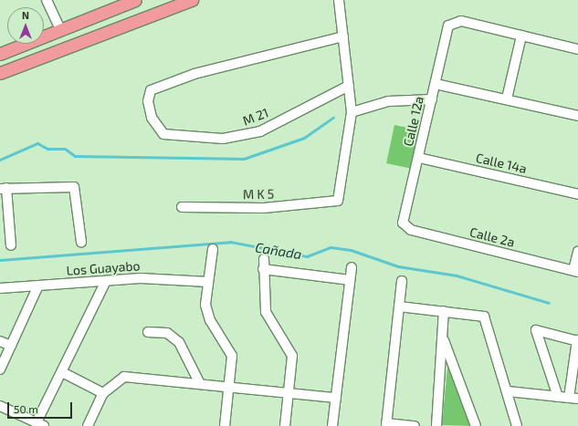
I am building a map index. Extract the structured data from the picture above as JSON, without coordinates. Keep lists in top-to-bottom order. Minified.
{"streets":{"street":["M 21","Calle 12a","Calle 14a","M K 5","Calle 2a","Los Guayabo"]},"crossings":[["Calle 12a","Calle 14a"],["Calle 12a","Calle 2a"]],"water":["Cañada"],"scale_bar":"50 m","north":"top"}
